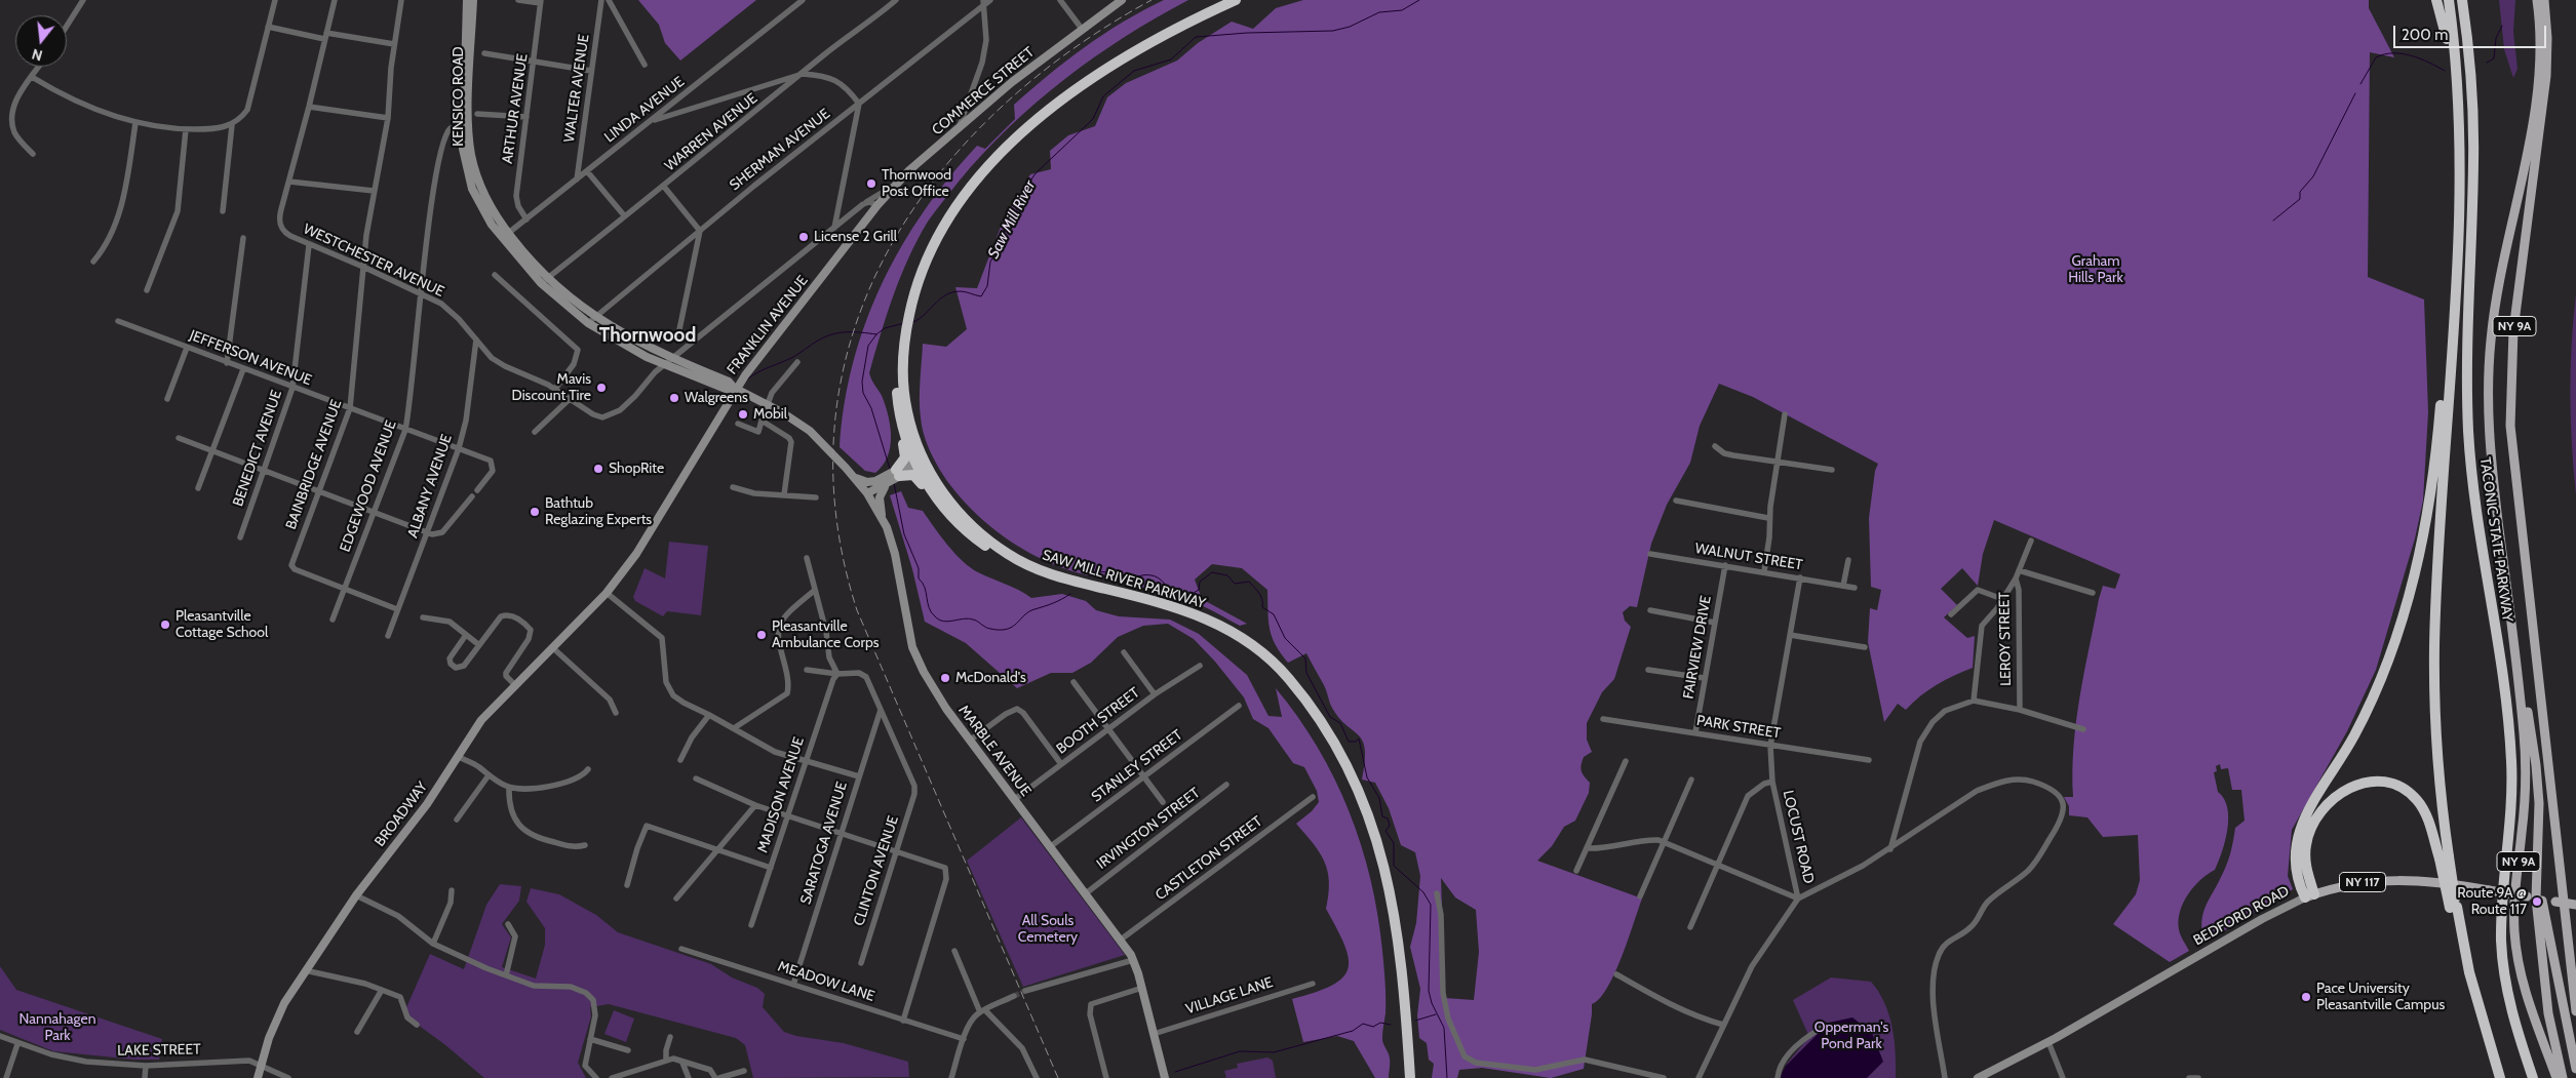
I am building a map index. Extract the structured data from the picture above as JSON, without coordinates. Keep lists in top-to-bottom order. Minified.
{"streets":{"highway":["TACONIC STATE PARKWAY","SAW MILL RIVER PARKWAY"],"main road":["NY 9A","NY 117","BEDFORD ROAD"],"street":["WALTER AVENUE","COMMERCE STREET","KENSICO ROAD","ARTHUR AVENUE","LINDA AVENUE","WARREN AVENUE","SHERMAN AVENUE","WESTCHESTER AVENUE","FRANKLIN AVENUE","JEFFERSON AVENUE","BENEDICT AVENUE","BAINBRIDGE AVENUE","EDGEWOOD AVENUE","ALBANY AVENUE","WALNUT STREET","LEROY STREET","FAIRVIEW DRIVE","BOOTH STREET","PARK STREET","MARBLE AVENUE","STANLEY STREET","MADISON AVENUE","BROADWAY","IRVINGTON STREET","LOCUST ROAD","SARATOGA AVENUE","CASTLETON STREET","CLINTON AVENUE","MEADOW LANE","VILLAGE LANE","LAKE STREET"]},"crossings":[["WALTER AVENUE","LINDA AVENUE"],["COMMERCE STREET","KENSICO ROAD"],["COMMERCE STREET","WESTCHESTER AVENUE"],["COMMERCE STREET","FRANKLIN AVENUE"],["KENSICO ROAD","LINDA AVENUE"],["KENSICO ROAD","WARREN AVENUE"],["KENSICO ROAD","SHERMAN AVENUE"],["KENSICO ROAD","WESTCHESTER AVENUE"],["KENSICO ROAD","FRANKLIN AVENUE"],["KENSICO ROAD","EDGEWOOD AVENUE"],["KENSICO ROAD","MARBLE AVENUE"],["ARTHUR AVENUE","LINDA AVENUE"],["WESTCHESTER AVENUE","BENEDICT AVENUE"],["WESTCHESTER AVENUE","BAINBRIDGE AVENUE"],["WESTCHESTER AVENUE","EDGEWOOD AVENUE"],["WESTCHESTER AVENUE","ALBANY AVENUE"],["FRANKLIN AVENUE","MARBLE AVENUE"],["FRANKLIN AVENUE","BROADWAY"],["JEFFERSON AVENUE","BENEDICT AVENUE"],["JEFFERSON AVENUE","BAINBRIDGE AVENUE"],["JEFFERSON AVENUE","EDGEWOOD AVENUE"],["JEFFERSON AVENUE","ALBANY AVENUE"],["BAINBRIDGE AVENUE","EDGEWOOD AVENUE"],["WALNUT STREET","FAIRVIEW DRIVE"],["WALNUT STREET","LOCUST ROAD"],["FAIRVIEW DRIVE","PARK STREET"],["BOOTH STREET","MARBLE AVENUE"],["PARK STREET","LOCUST ROAD"],["MARBLE AVENUE","STANLEY STREET"],["MARBLE AVENUE","IRVINGTON STREET"],["MARBLE AVENUE","CASTLETON STREET"],["MARBLE AVENUE","VILLAGE LANE"],["BROADWAY","LAKE STREET"],["SARATOGA AVENUE","CLINTON AVENUE"],["SARATOGA AVENUE","MEADOW LANE"]],"districts":["Thornwood"],"water":["Saw Mill River"],"parks":["Graham Hills Park","All Souls Cemetery","Nannahagen Park","Opperman's Pond Park"],"places":["Thornwood Post Office","License 2 Grill","Mavis Discount Tire","Walgreens","Mobil","ShopRite","Bathtub Reglazing Experts","Pleasantville Cottage School","Pleasantville Ambulance Corps","McDonald's","Route 9A @ Route 117","Pace University Pleasantville Campus"],"scale_bar":"200 m","north":"bottom"}
